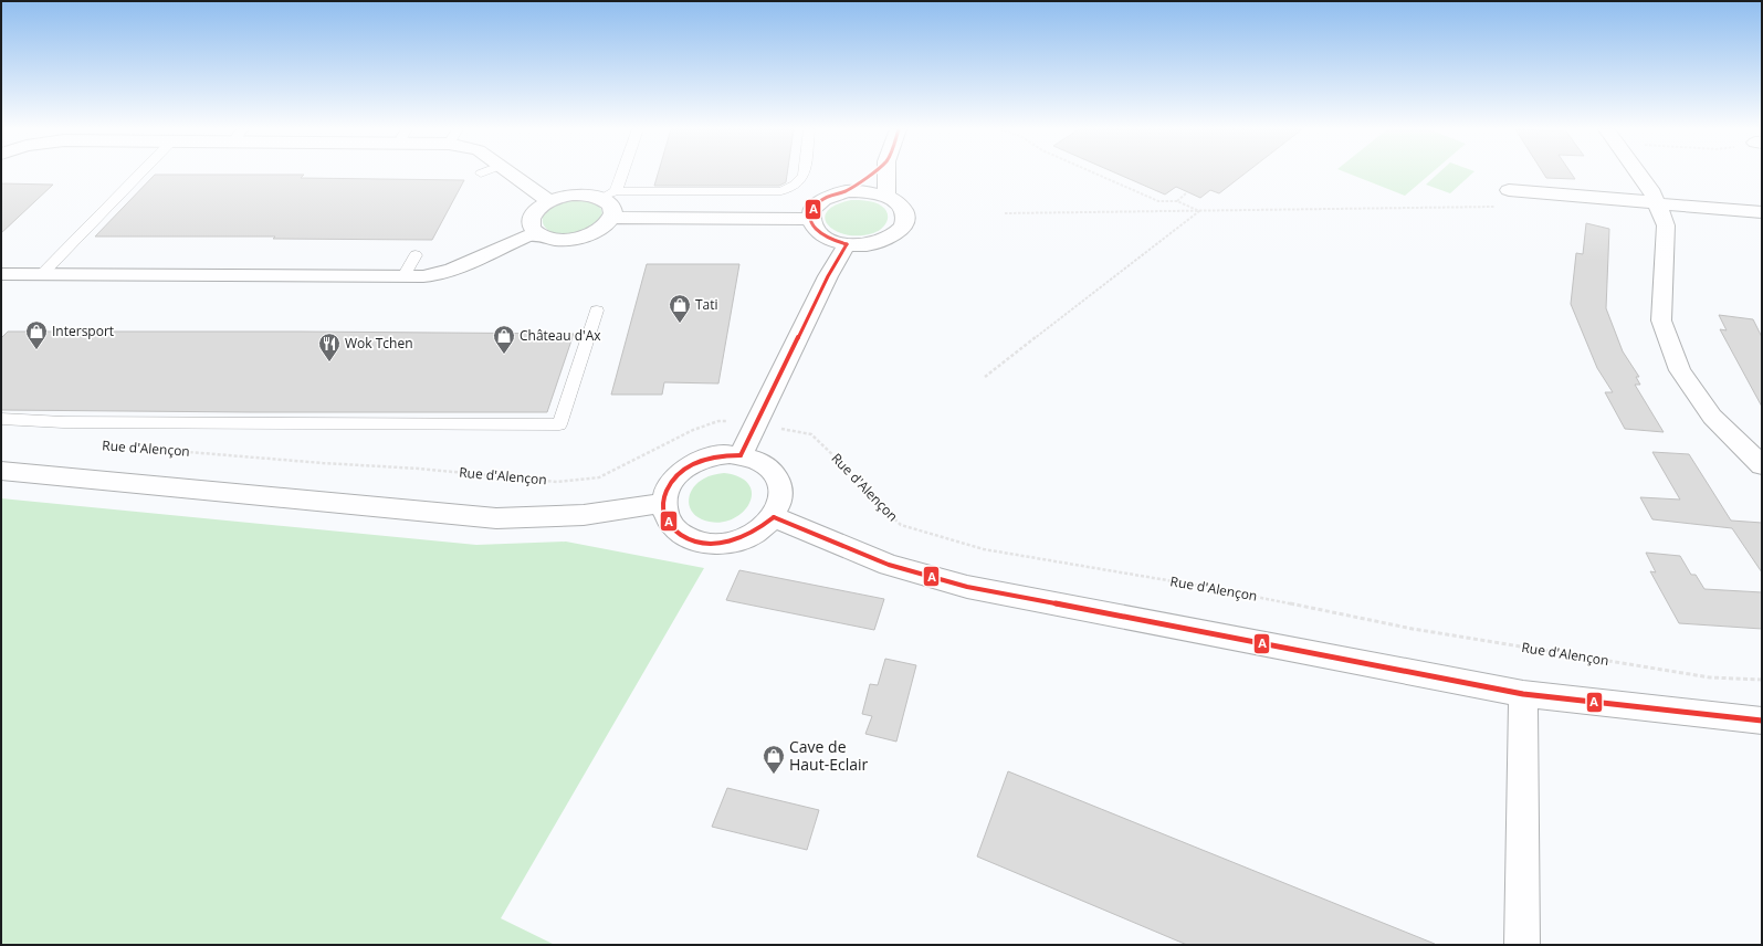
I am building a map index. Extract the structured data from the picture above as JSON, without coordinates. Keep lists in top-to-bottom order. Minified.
{"streets":{"path":["Rue d'Alençon"]},"places":{"shop":["Tati","Intersport","Château d'Ax","Cave de Haut-Eclair"],"restaurant":["Wok Tchen"]},"lines":["transit line A"]}
